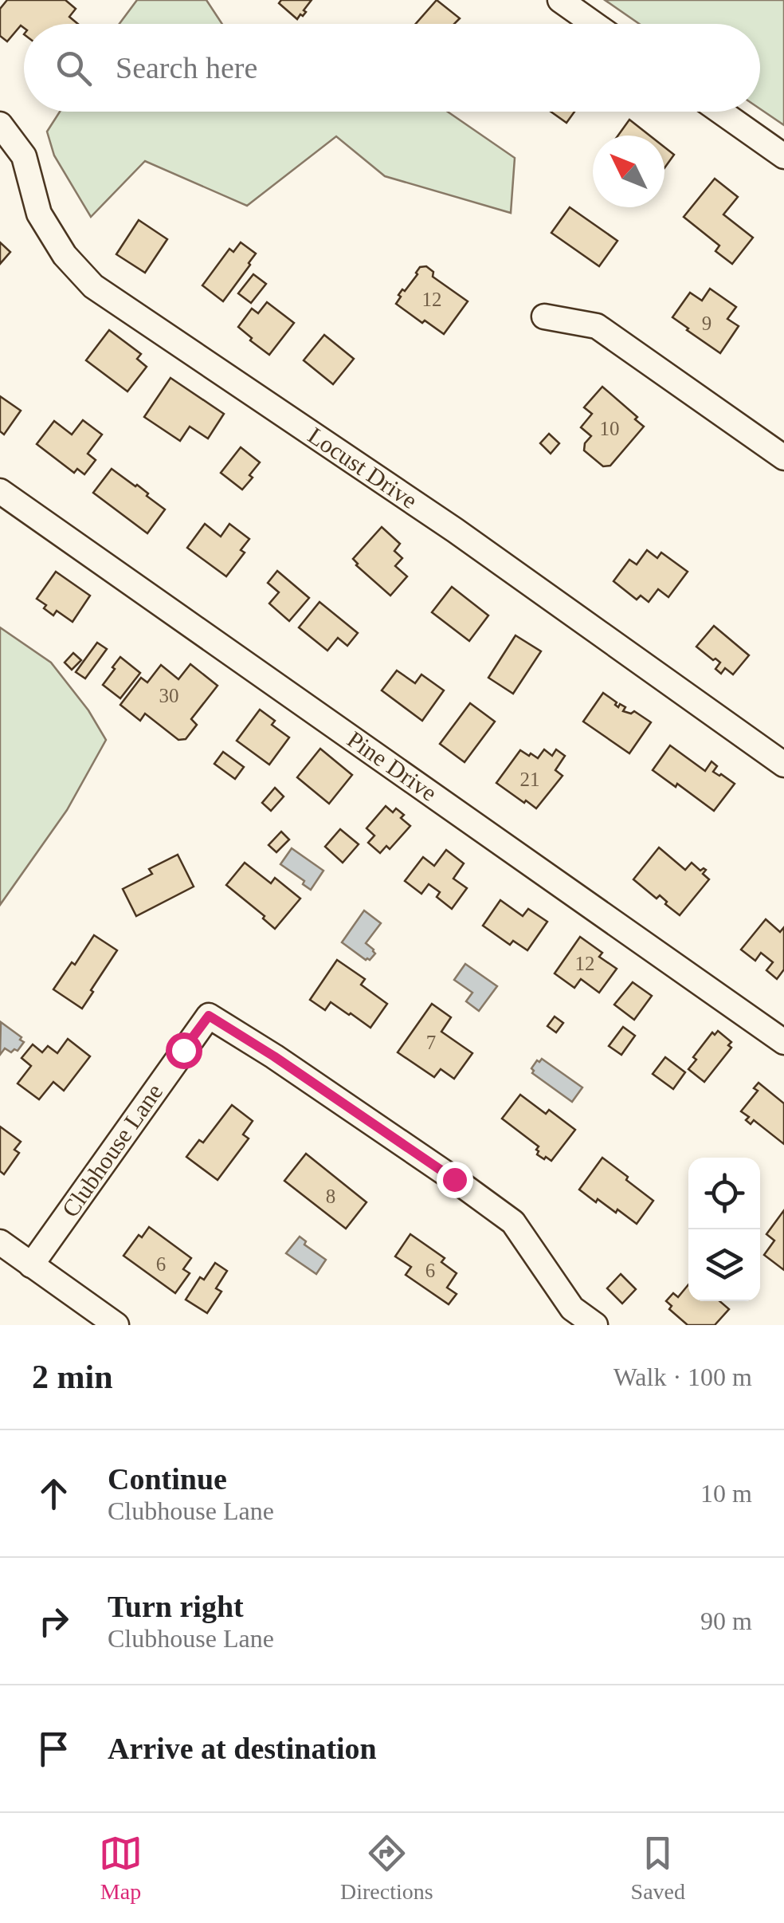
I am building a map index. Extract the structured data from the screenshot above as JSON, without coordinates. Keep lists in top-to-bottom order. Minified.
{"streets":{"street":["Locust Drive","Pine Drive","Clubhouse Lane"]},"house_numbers":["12","9","10","30","21","12","7","8","6","6"],"north":"top left","page":{"search":"Search here","heading":["2 min","Walk · 100 m"],"list":[["Continue","Clubhouse Lane","10 m"],["Turn right","Clubhouse Lane","90 m"],"Arrive at destination"],"nav":["Map","Directions","Saved"]}}
